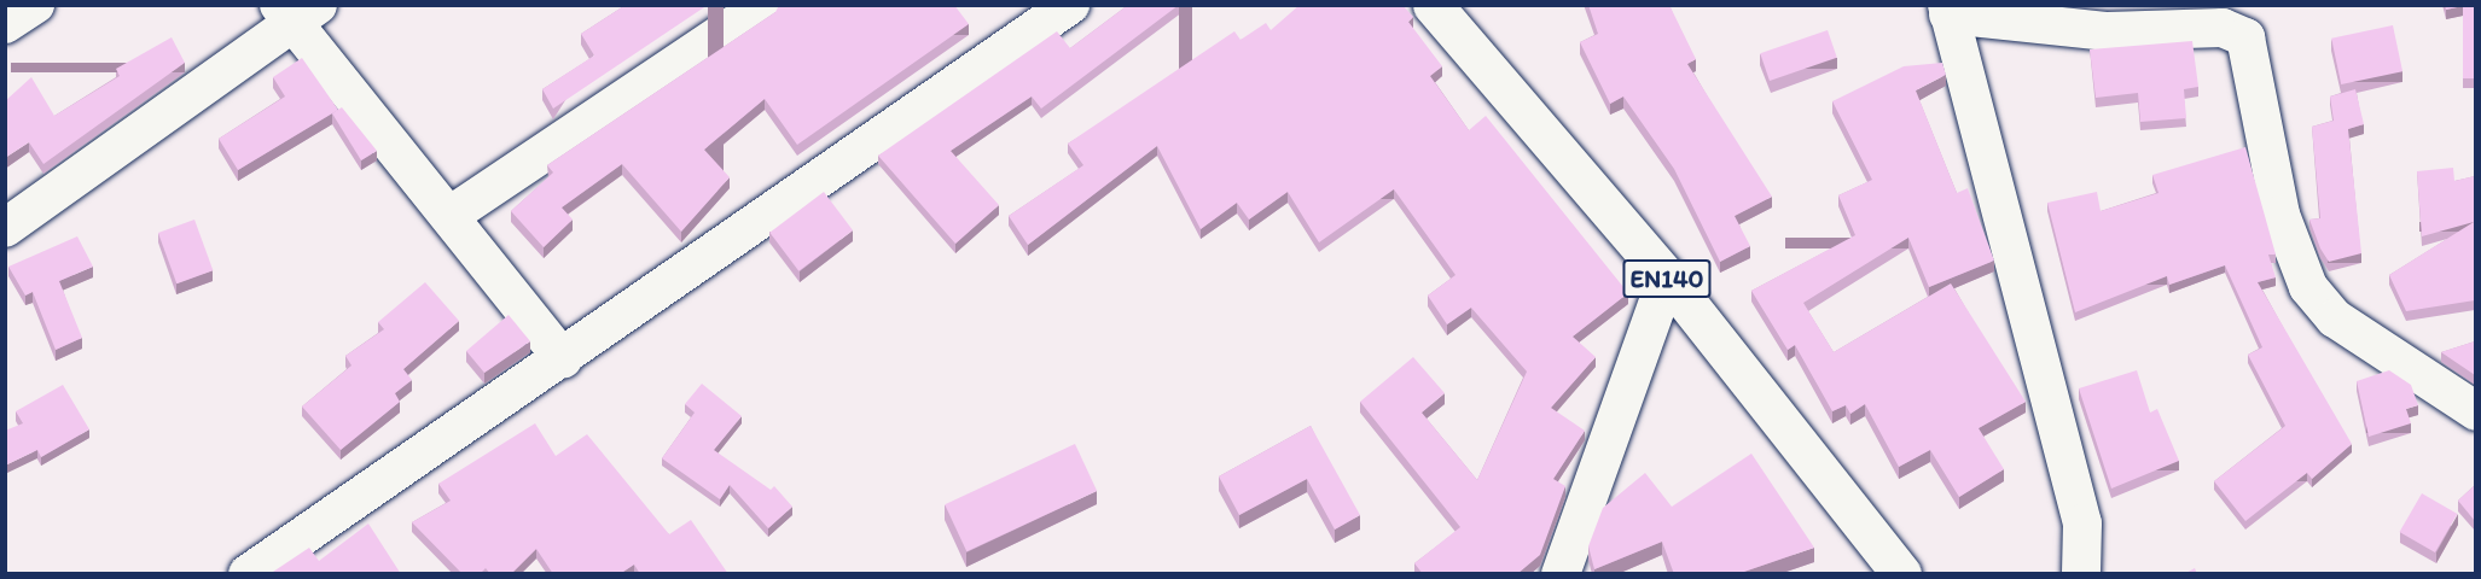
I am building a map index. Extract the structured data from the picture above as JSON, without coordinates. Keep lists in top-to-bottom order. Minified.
{"streets":{"main road":["EN140"]}}
